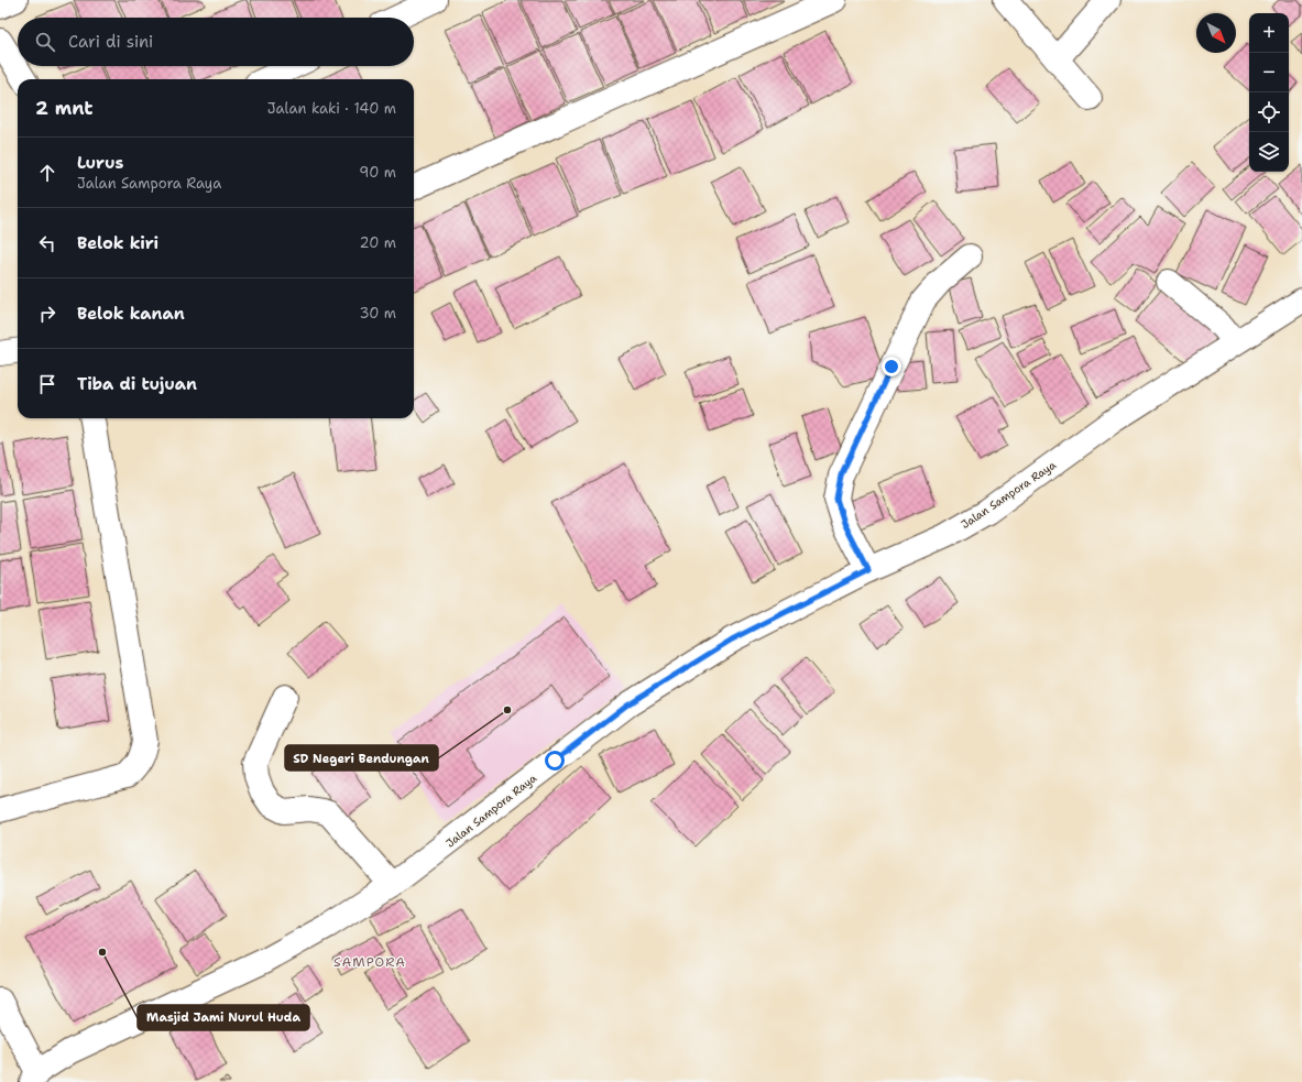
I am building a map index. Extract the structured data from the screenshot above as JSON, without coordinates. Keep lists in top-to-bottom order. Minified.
{"streets":{"street":["Jalan Sampora Raya"]},"districts":["SAMPORA"],"places":["SD Negeri Bendungan","Masjid Jami Nurul Huda"],"north":"bottom right","page":{"map_buttons":["+","−"],"search":"Cari di sini","heading":["2 mnt","Jalan kaki · 140 m"],"list":[["Lurus","Jalan Sampora Raya","90 m"],["Belok kiri","20 m"],["Belok kanan","30 m"],"Tiba di tujuan"]}}
